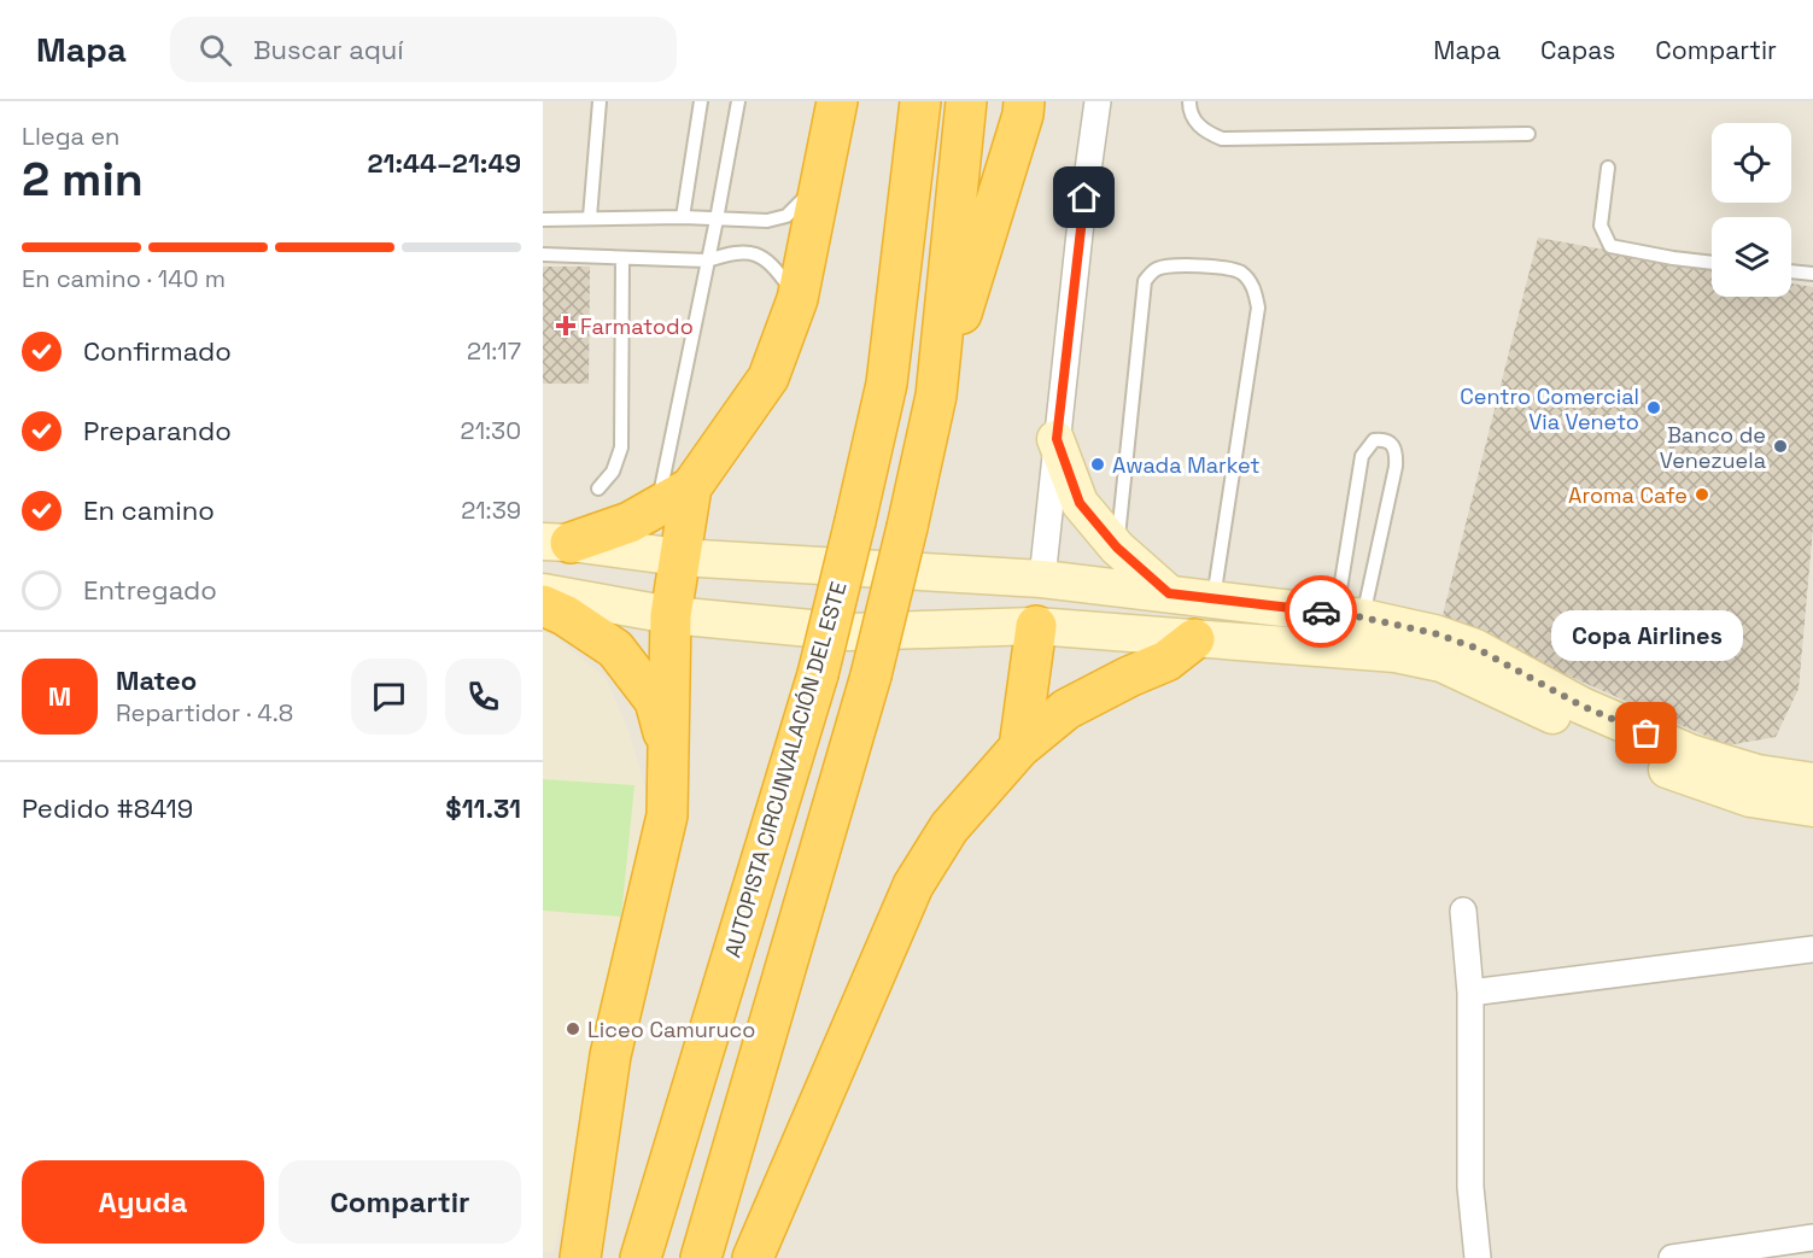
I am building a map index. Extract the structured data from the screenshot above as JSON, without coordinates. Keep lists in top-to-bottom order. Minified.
{"streets":{"highway":["AUTOPISTA CIRCUNVALACIÓN DEL ESTE"]},"places":{"health":["Farmatodo"],"other":["Centro Comercial Via Veneto","Banco de Venezuela","Awada Market","Aroma Cafe","Copa Airlines","Liceo Camuruco"]},"page":{"header":"Mapa","search":"Buscar aquí","nav":["Mapa","Capas","Compartir"],"heading":["2 min","Llega en","21:44–21:49"],"panel":["Mateo","Repartidor · 4.8","Pedido #8419","$11.31"],"bar":"En camino · 140 m","list":[["Confirmado","21:17"],["Preparando","21:30"],["En camino","21:39"],"Entregado"],"bubble":"Copa Airlines","round":"M","buttons":["Ayuda","Compartir"]}}
